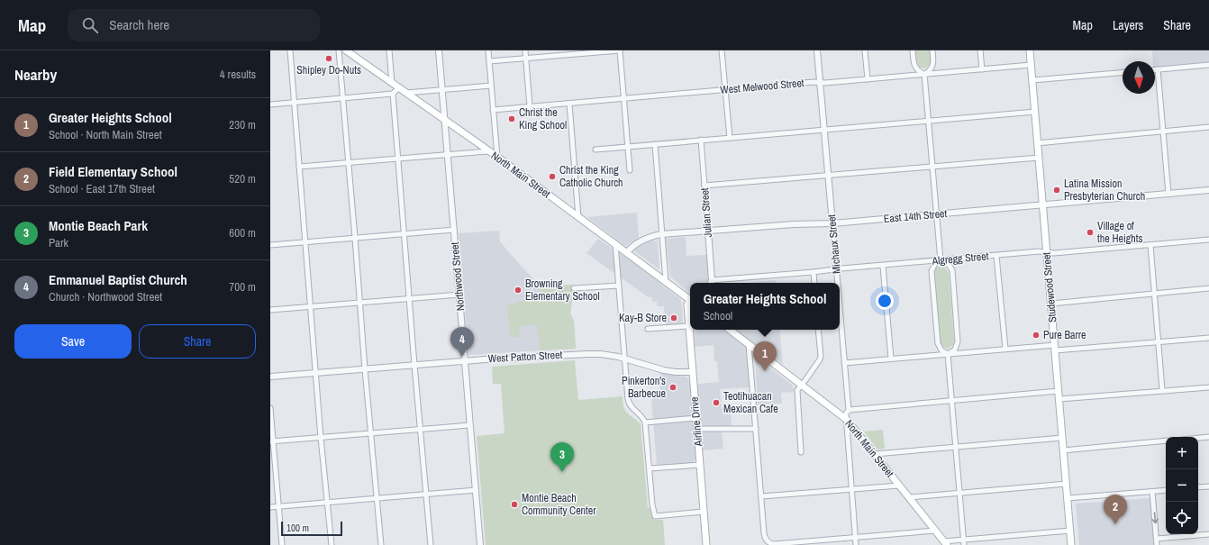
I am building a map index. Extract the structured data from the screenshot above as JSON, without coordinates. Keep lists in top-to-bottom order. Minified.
{"streets":{"main road":["North Main Street","Studewood Street","Airline Drive"],"street":["West Melwood Street","Julian Street","East 14th Street","Michaux Street","Algregg Street","Northwood Street","West Patton Street"]},"crossings":[["West Melwood Street","Michaux Street"],["West Melwood Street","Studewood Street"],["North Main Street","East 14th Street"],["North Main Street","Michaux Street"],["North Main Street","Northwood Street"],["Julian Street","East 14th Street"],["Julian Street","Algregg Street"],["East 14th Street","Michaux Street"],["East 14th Street","Studewood Street"],["Michaux Street","Algregg Street"],["Algregg Street","Studewood Street"],["Northwood Street","West Patton Street"],["West Patton Street","Airline Drive"]],"places":["Shipley Do-Nuts","Christ the King School","Christ the King Catholic Church","Latina Mission Presbyterian Church","Village of the Heights","Browning Elementary School","Kay-B Store","Pure Barre","Pinkerton's Barbecue","Teotihuacan Mexican Cafe","Montie Beach Community Center"],"scale_bar":"100 m","north":"bottom","page":{"header":"Map","search":"Search here","nav":["Map","Layers","Share"],"heading":["Nearby","4 results"],"list":[{"mark":"1","name":"Greater Heights School","note":"School · North Main Street","value":"230 m"},{"mark":"2","name":"Field Elementary School","note":"School · East 17th Street","value":"520 m"},{"mark":"3","name":"Montie Beach Park","note":"Park","value":"600 m"},{"mark":"4","name":"Emmanuel Baptist Church","note":"Church · Northwood Street","value":"700 m"}],"popup":["Greater Heights School","School"],"buttons":["Save","Share"],"pins":["4","1","3","2"],"map_buttons":["+","−"],"scale":"100 m"}}
